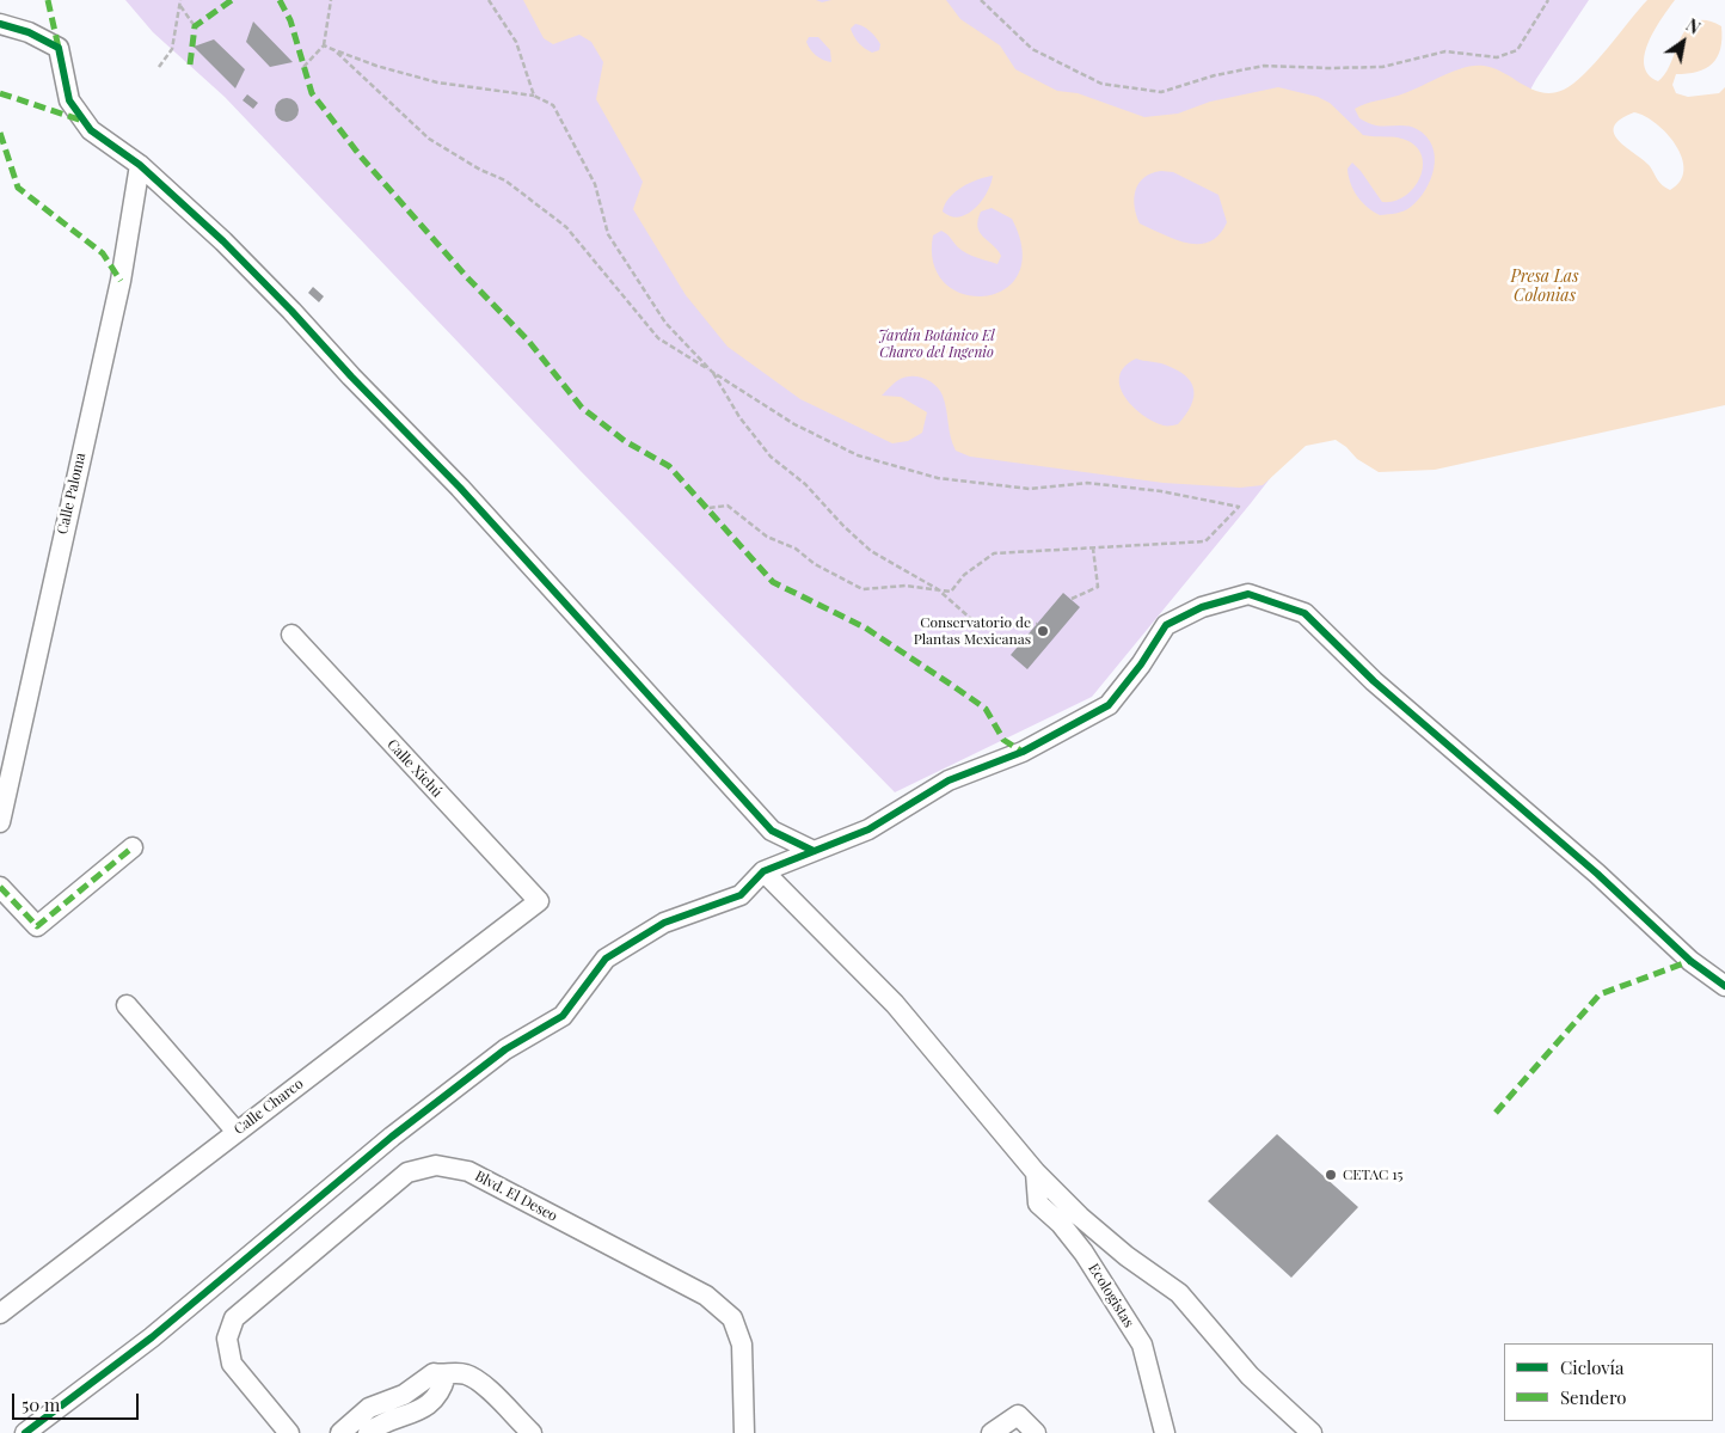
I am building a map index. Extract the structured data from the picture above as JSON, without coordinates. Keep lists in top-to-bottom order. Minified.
{"streets":{"street":["Calle Paloma","Calle Xichú","Calle Charco","Blvd. El Deseo","Ecologistas"]},"crossings":[["Calle Xichú","Calle Charco"]],"water":["Presa Las Colonias"],"parks":["Jardín Botánico El Charco del Ingenio"],"places":["Conservatorio de Plantas Mexicanas","CETAC 15"],"legend":["Ciclovía","Sendero"],"scale_bar":"50 m","north":"top right"}
